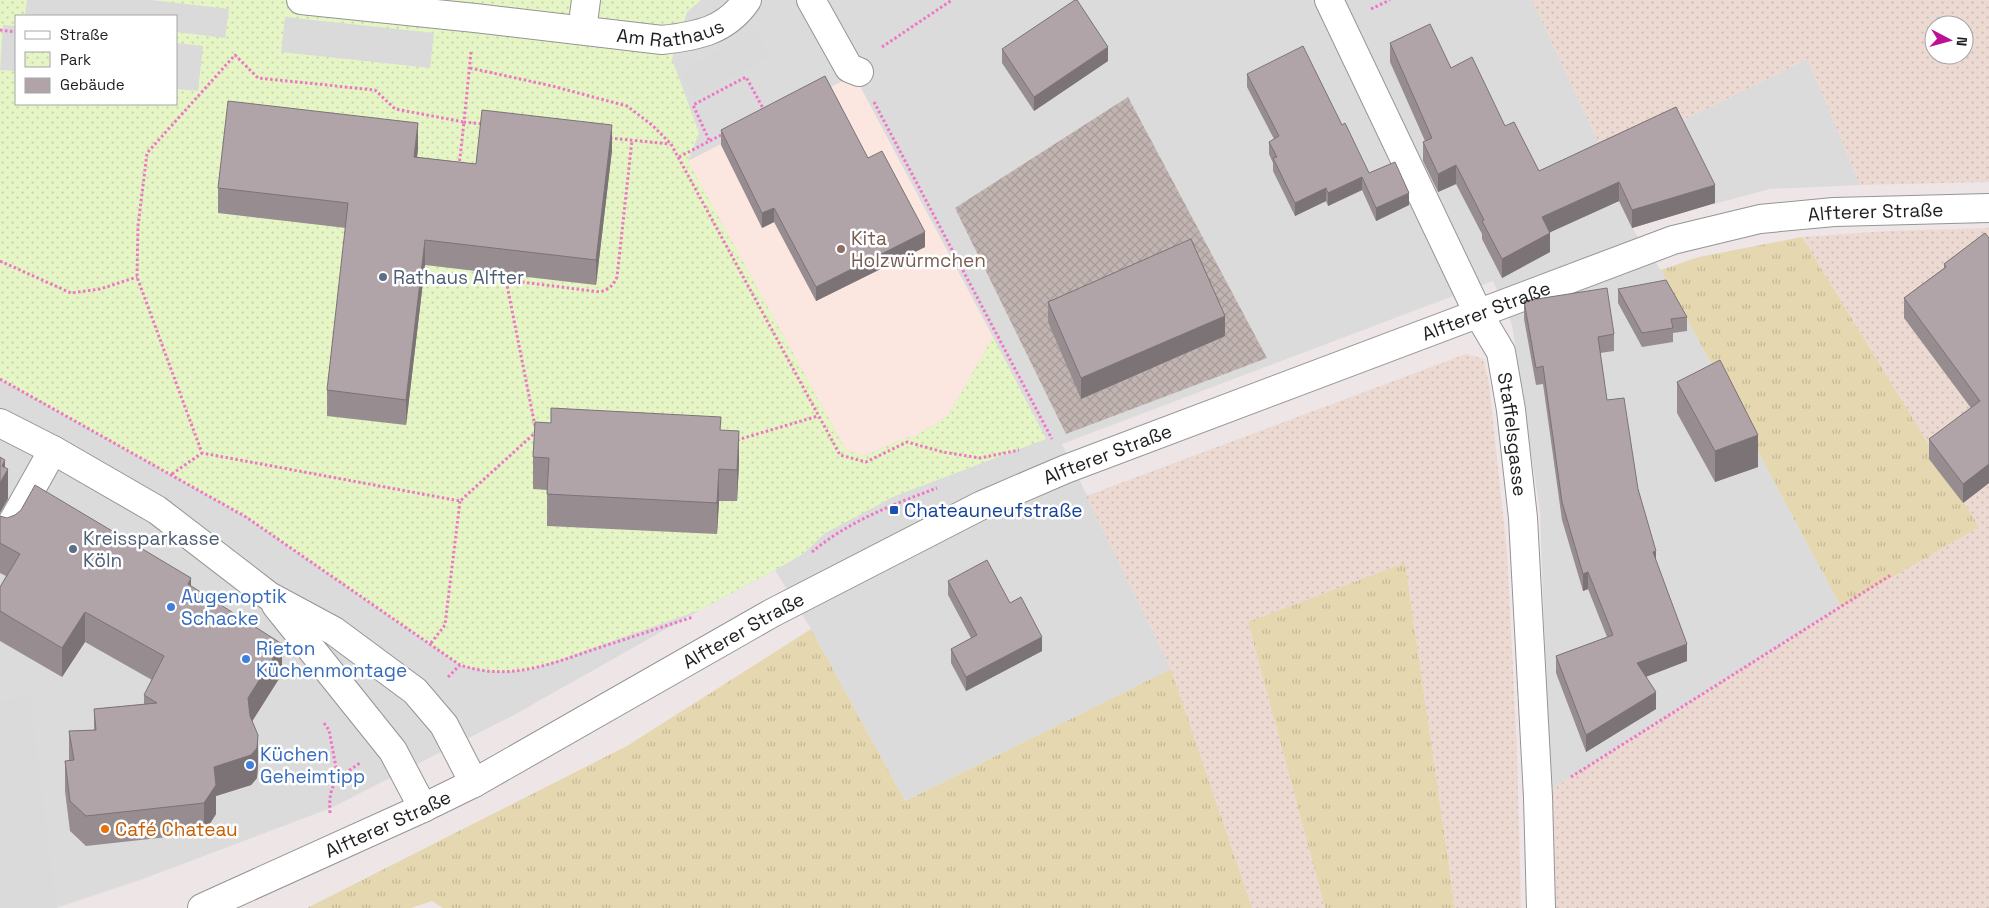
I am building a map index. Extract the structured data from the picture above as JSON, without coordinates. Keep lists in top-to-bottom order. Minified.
{"streets":{"street":["Am Rathaus","Alfterer Straße","Staffelsgasse"]},"crossings":[["Alfterer Straße","Staffelsgasse"]],"places":{"other":["Kita Holzwürmchen","Rathaus Alfter","Kreissparkasse Köln","Augenoptik Schacke","Rieton Küchenmontage","Küchen Geheimtipp","Café Chateau"],"transit":["Chateauneufstraße"]},"legend":["Straße","Park","Gebäude"],"north":"right"}
